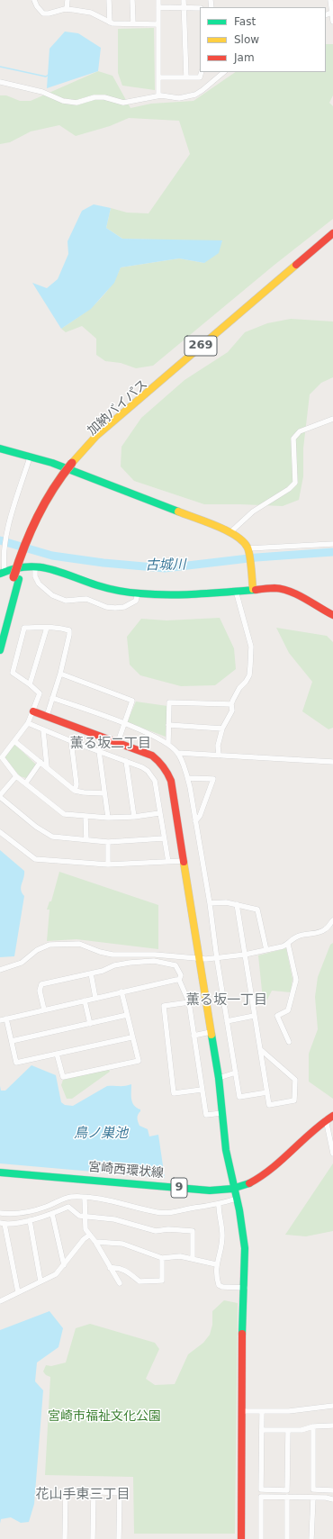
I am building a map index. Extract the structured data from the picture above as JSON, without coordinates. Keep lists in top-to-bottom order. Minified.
{"streets":{"main road":["269","加納バイパス","宮崎西環状線","9"]},"districts":["薫る坂二丁目","薫る坂一丁目","花山手東三丁目"],"water":["古城川","鳥ノ巣池"],"parks":["宮崎市福祉文化公園"],"legend":["Fast","Slow","Jam"]}
